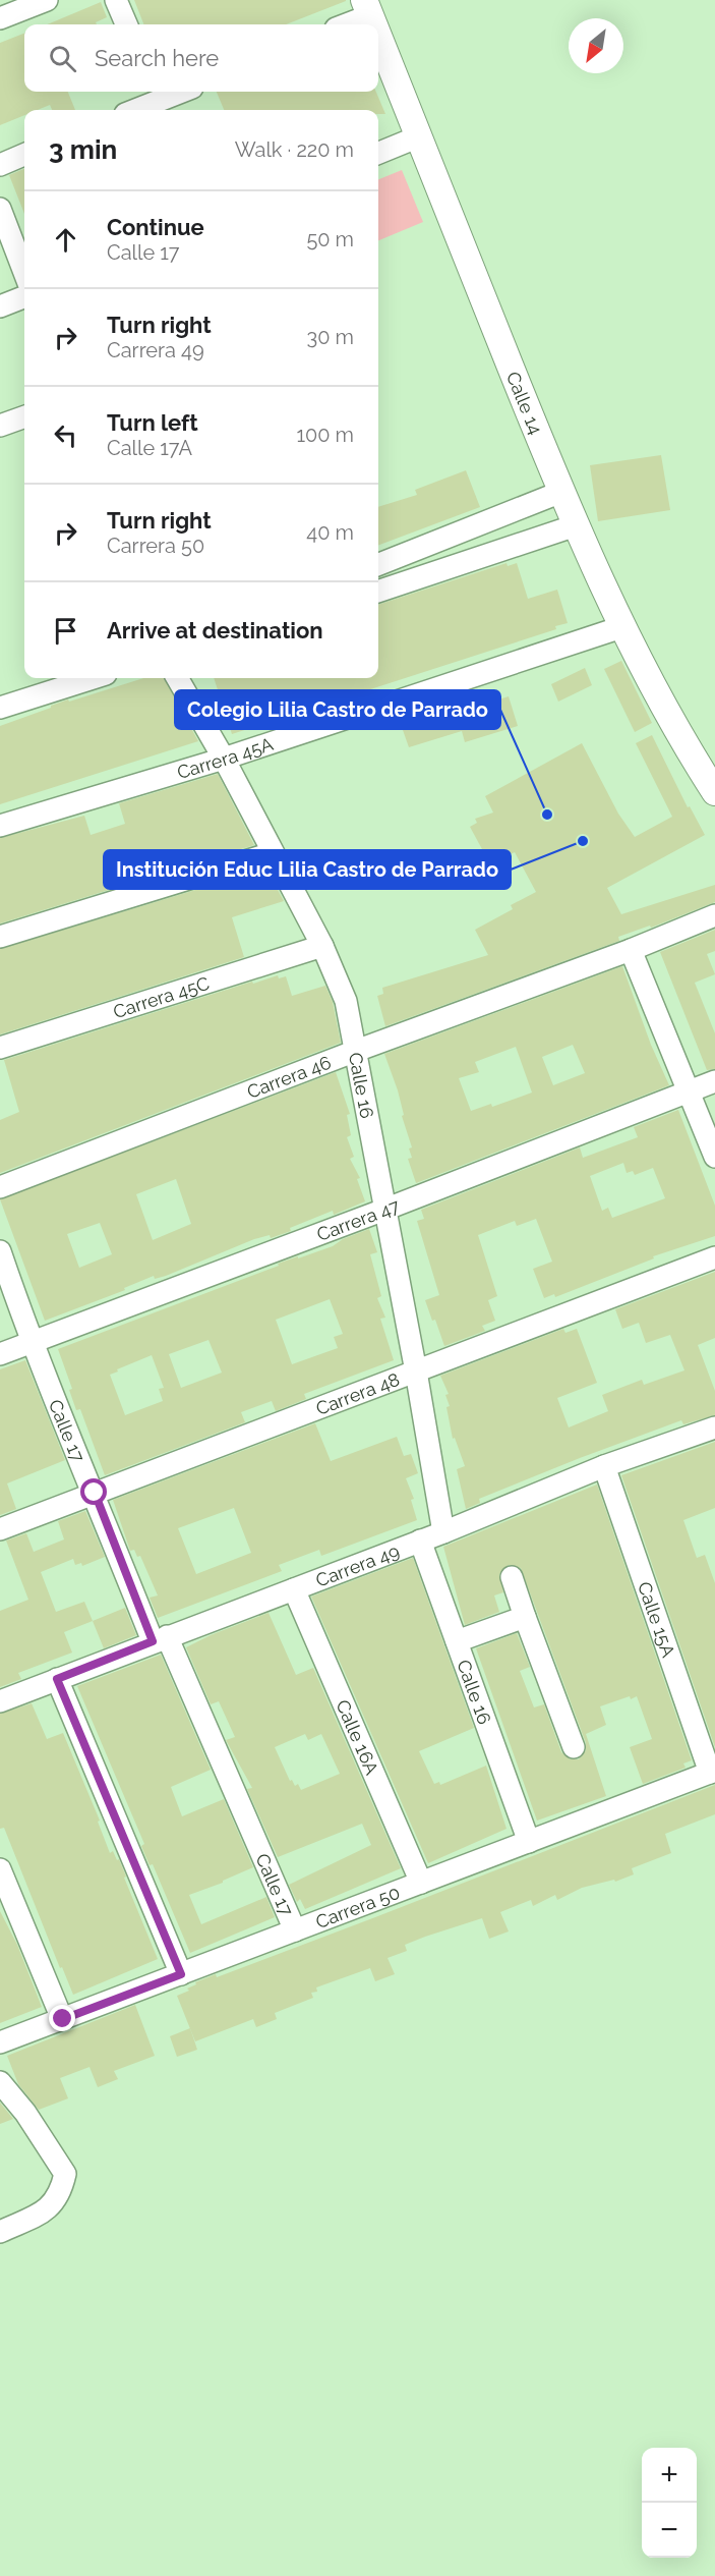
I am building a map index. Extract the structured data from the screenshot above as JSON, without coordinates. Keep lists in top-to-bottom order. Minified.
{"streets":{"street":["Calle 14","Carrera 45A","Carrera 45C","Carrera 46","Calle 16","Carrera 47","Carrera 48","Calle 17","Carrera 49","Calle 15A","Calle 16A","Carrera 50"]},"crossings":[["Calle 14","Carrera 45A"],["Carrera 45A","Calle 16"],["Carrera 45C","Calle 16"],["Carrera 46","Calle 16"],["Calle 16","Carrera 47"],["Calle 16","Carrera 48"],["Calle 16","Carrera 49"],["Calle 16","Carrera 50"],["Carrera 47","Calle 17"],["Carrera 48","Calle 17"],["Calle 17","Carrera 49"],["Calle 17","Carrera 50"],["Carrera 49","Calle 15A"],["Carrera 49","Calle 16A"],["Calle 15A","Carrera 50"],["Calle 16A","Carrera 50"]],"places":["Colegio Lilia Castro de Parrado","Institución Educ Lilia Castro de Parrado"],"north":"bottom left","page":{"search":"Search here","heading":["3 min","Walk · 220 m"],"list":[["Continue","Calle 17","50 m"],["Turn right","Carrera 49","30 m"],["Turn left","Calle 17A","100 m"],["Turn right","Carrera 50","40 m"],"Arrive at destination"],"map_buttons":["+","−"]}}
